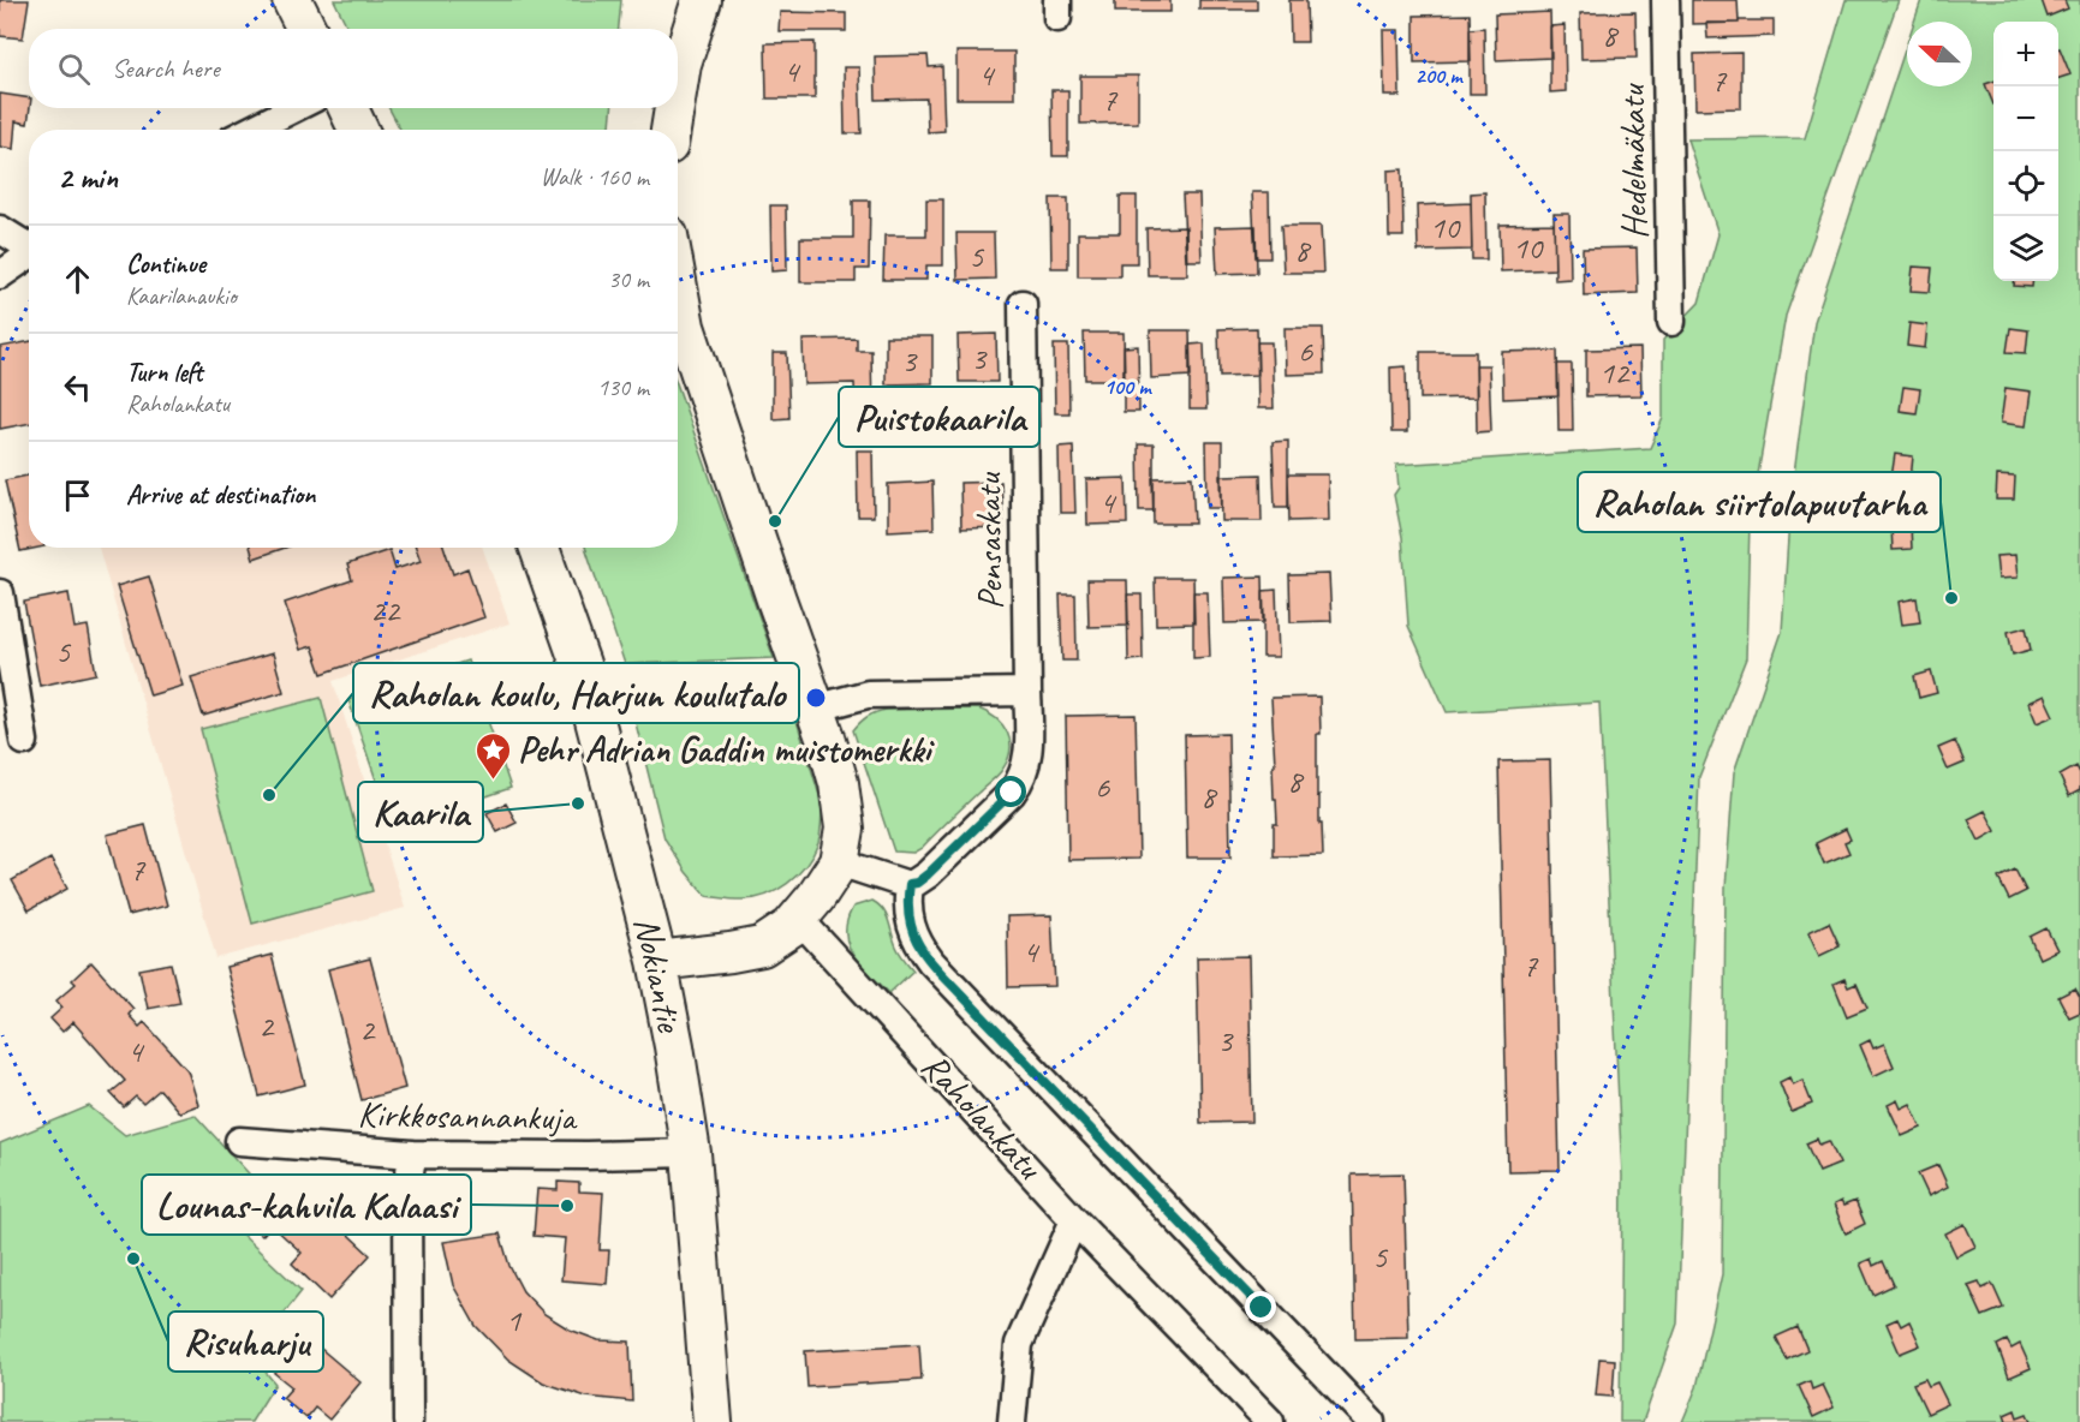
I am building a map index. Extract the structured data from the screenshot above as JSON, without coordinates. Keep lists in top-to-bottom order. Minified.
{"streets":{"street":["Hedelmäkatu","Pensaskatu","Nokiantie","Kirkkosannankuja","Raholankatu"]},"crossings":[["Pensaskatu","Raholankatu"],["Nokiantie","Kirkkosannankuja"]],"places":{"other":["Puistokaarila","Raholan siirtolapuutarha","Raholan koulu, Harjun koulutalo","Kaarila","Lounas-kahvila Kalaasi","Risuharju"],"place":["Pehr Adrian Gaddin muistomerkki"]},"house_numbers":["8","4","4","7","7","10","10","8","5","6","3","3","12","4","22","5","8","6","8","7","4","7","2","2","3","4","5","1"],"north":"left","page":{"map_buttons":["+","−"],"search":"Search here","heading":["2 min","Walk · 160 m"],"list":[["Continue","Kaarilanaukio","30 m"],["Turn left","Raholankatu","130 m"],"Arrive at destination"]},"rings":["200 m","100 m"]}
